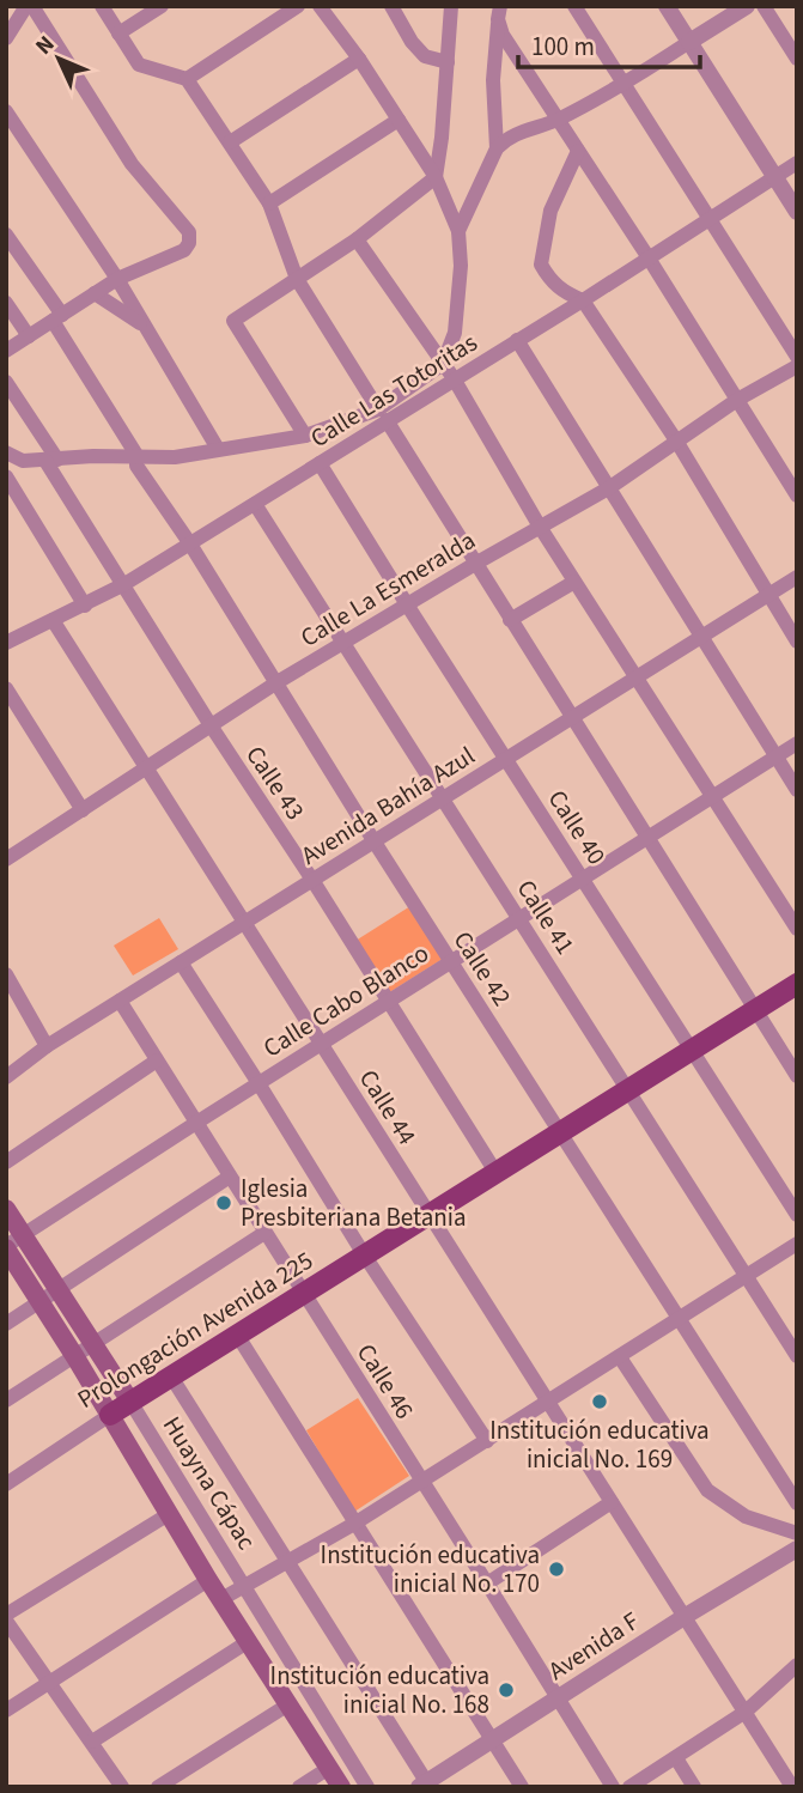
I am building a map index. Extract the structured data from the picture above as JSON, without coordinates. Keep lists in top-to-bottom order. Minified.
{"streets":{"main road":["Prolongación Avenida 225","Huayna Cápac"],"street":["Calle Las Totoritas","Calle La Esmeralda","Calle 43","Avenida Bahía Azul","Calle 40","Calle 41","Calle 42","Calle Cabo Blanco","Calle 44","Calle 46","Avenida F"]},"crossings":[["Calle Las Totoritas","Calle 43"],["Calle Las Totoritas","Calle 40"],["Calle Las Totoritas","Calle 41"],["Calle Las Totoritas","Calle 42"],["Calle Las Totoritas","Calle 44"],["Calle La Esmeralda","Calle 43"],["Calle La Esmeralda","Calle 40"],["Calle La Esmeralda","Calle 41"],["Calle La Esmeralda","Calle 42"],["Calle La Esmeralda","Calle 44"],["Calle 43","Avenida Bahía Azul"],["Calle 43","Calle Cabo Blanco"],["Calle 43","Prolongación Avenida 225"],["Avenida Bahía Azul","Calle 40"],["Avenida Bahía Azul","Calle 41"],["Avenida Bahía Azul","Calle 42"],["Avenida Bahía Azul","Calle 44"],["Avenida Bahía Azul","Calle 46"],["Calle 40","Calle Cabo Blanco"],["Calle 40","Prolongación Avenida 225"],["Calle 41","Calle Cabo Blanco"],["Calle 41","Prolongación Avenida 225"],["Calle 42","Calle Cabo Blanco"],["Calle 42","Prolongación Avenida 225"],["Calle Cabo Blanco","Calle 44"],["Calle Cabo Blanco","Calle 46"],["Calle Cabo Blanco","Huayna Cápac"],["Calle 44","Prolongación Avenida 225"],["Calle 44","Avenida F"],["Prolongación Avenida 225","Calle 46"],["Prolongación Avenida 225","Huayna Cápac"],["Calle 46","Avenida F"]],"places":["Iglesia Presbiteriana Betania","Institución educativa inicial No. 169","Institución educativa inicial No. 170","Institución educativa inicial No. 168"],"scale_bar":"100 m","north":"top left"}
